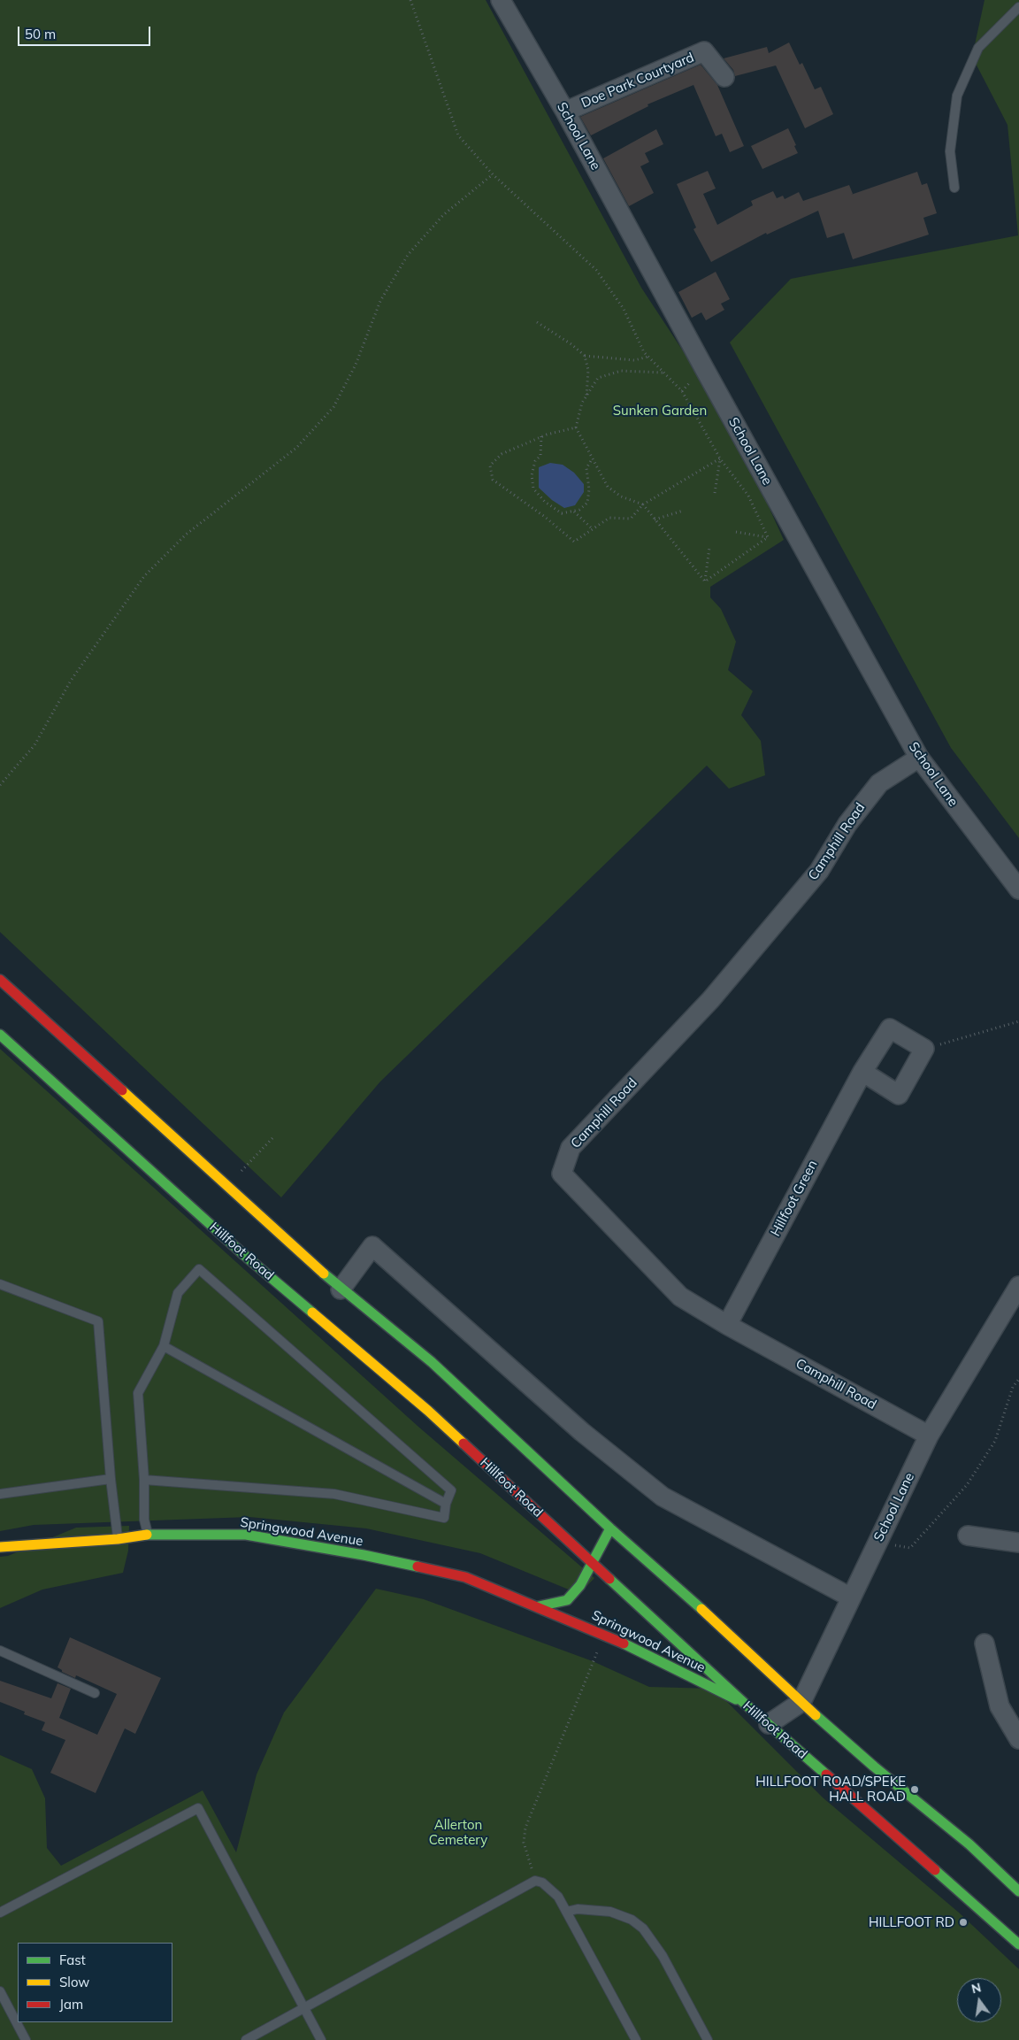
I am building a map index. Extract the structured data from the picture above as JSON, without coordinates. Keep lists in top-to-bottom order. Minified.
{"streets":{"main road":["Hillfoot Road","Springwood Avenue"],"street":["Doe Park Courtyard","School Lane","Camphill Road","Hillfoot Green"]},"crossings":[["Doe Park Courtyard","School Lane"],["School Lane","Camphill Road"],["Camphill Road","Hillfoot Green"],["Hillfoot Road","Springwood Avenue"]],"parks":["Sunken Garden","Allerton Cemetery"],"places":["HILLFOOT ROAD/SPEKE HALL ROAD","HILLFOOT RD"],"legend":["Fast","Slow","Jam"],"scale_bar":"50 m","north":"top"}
